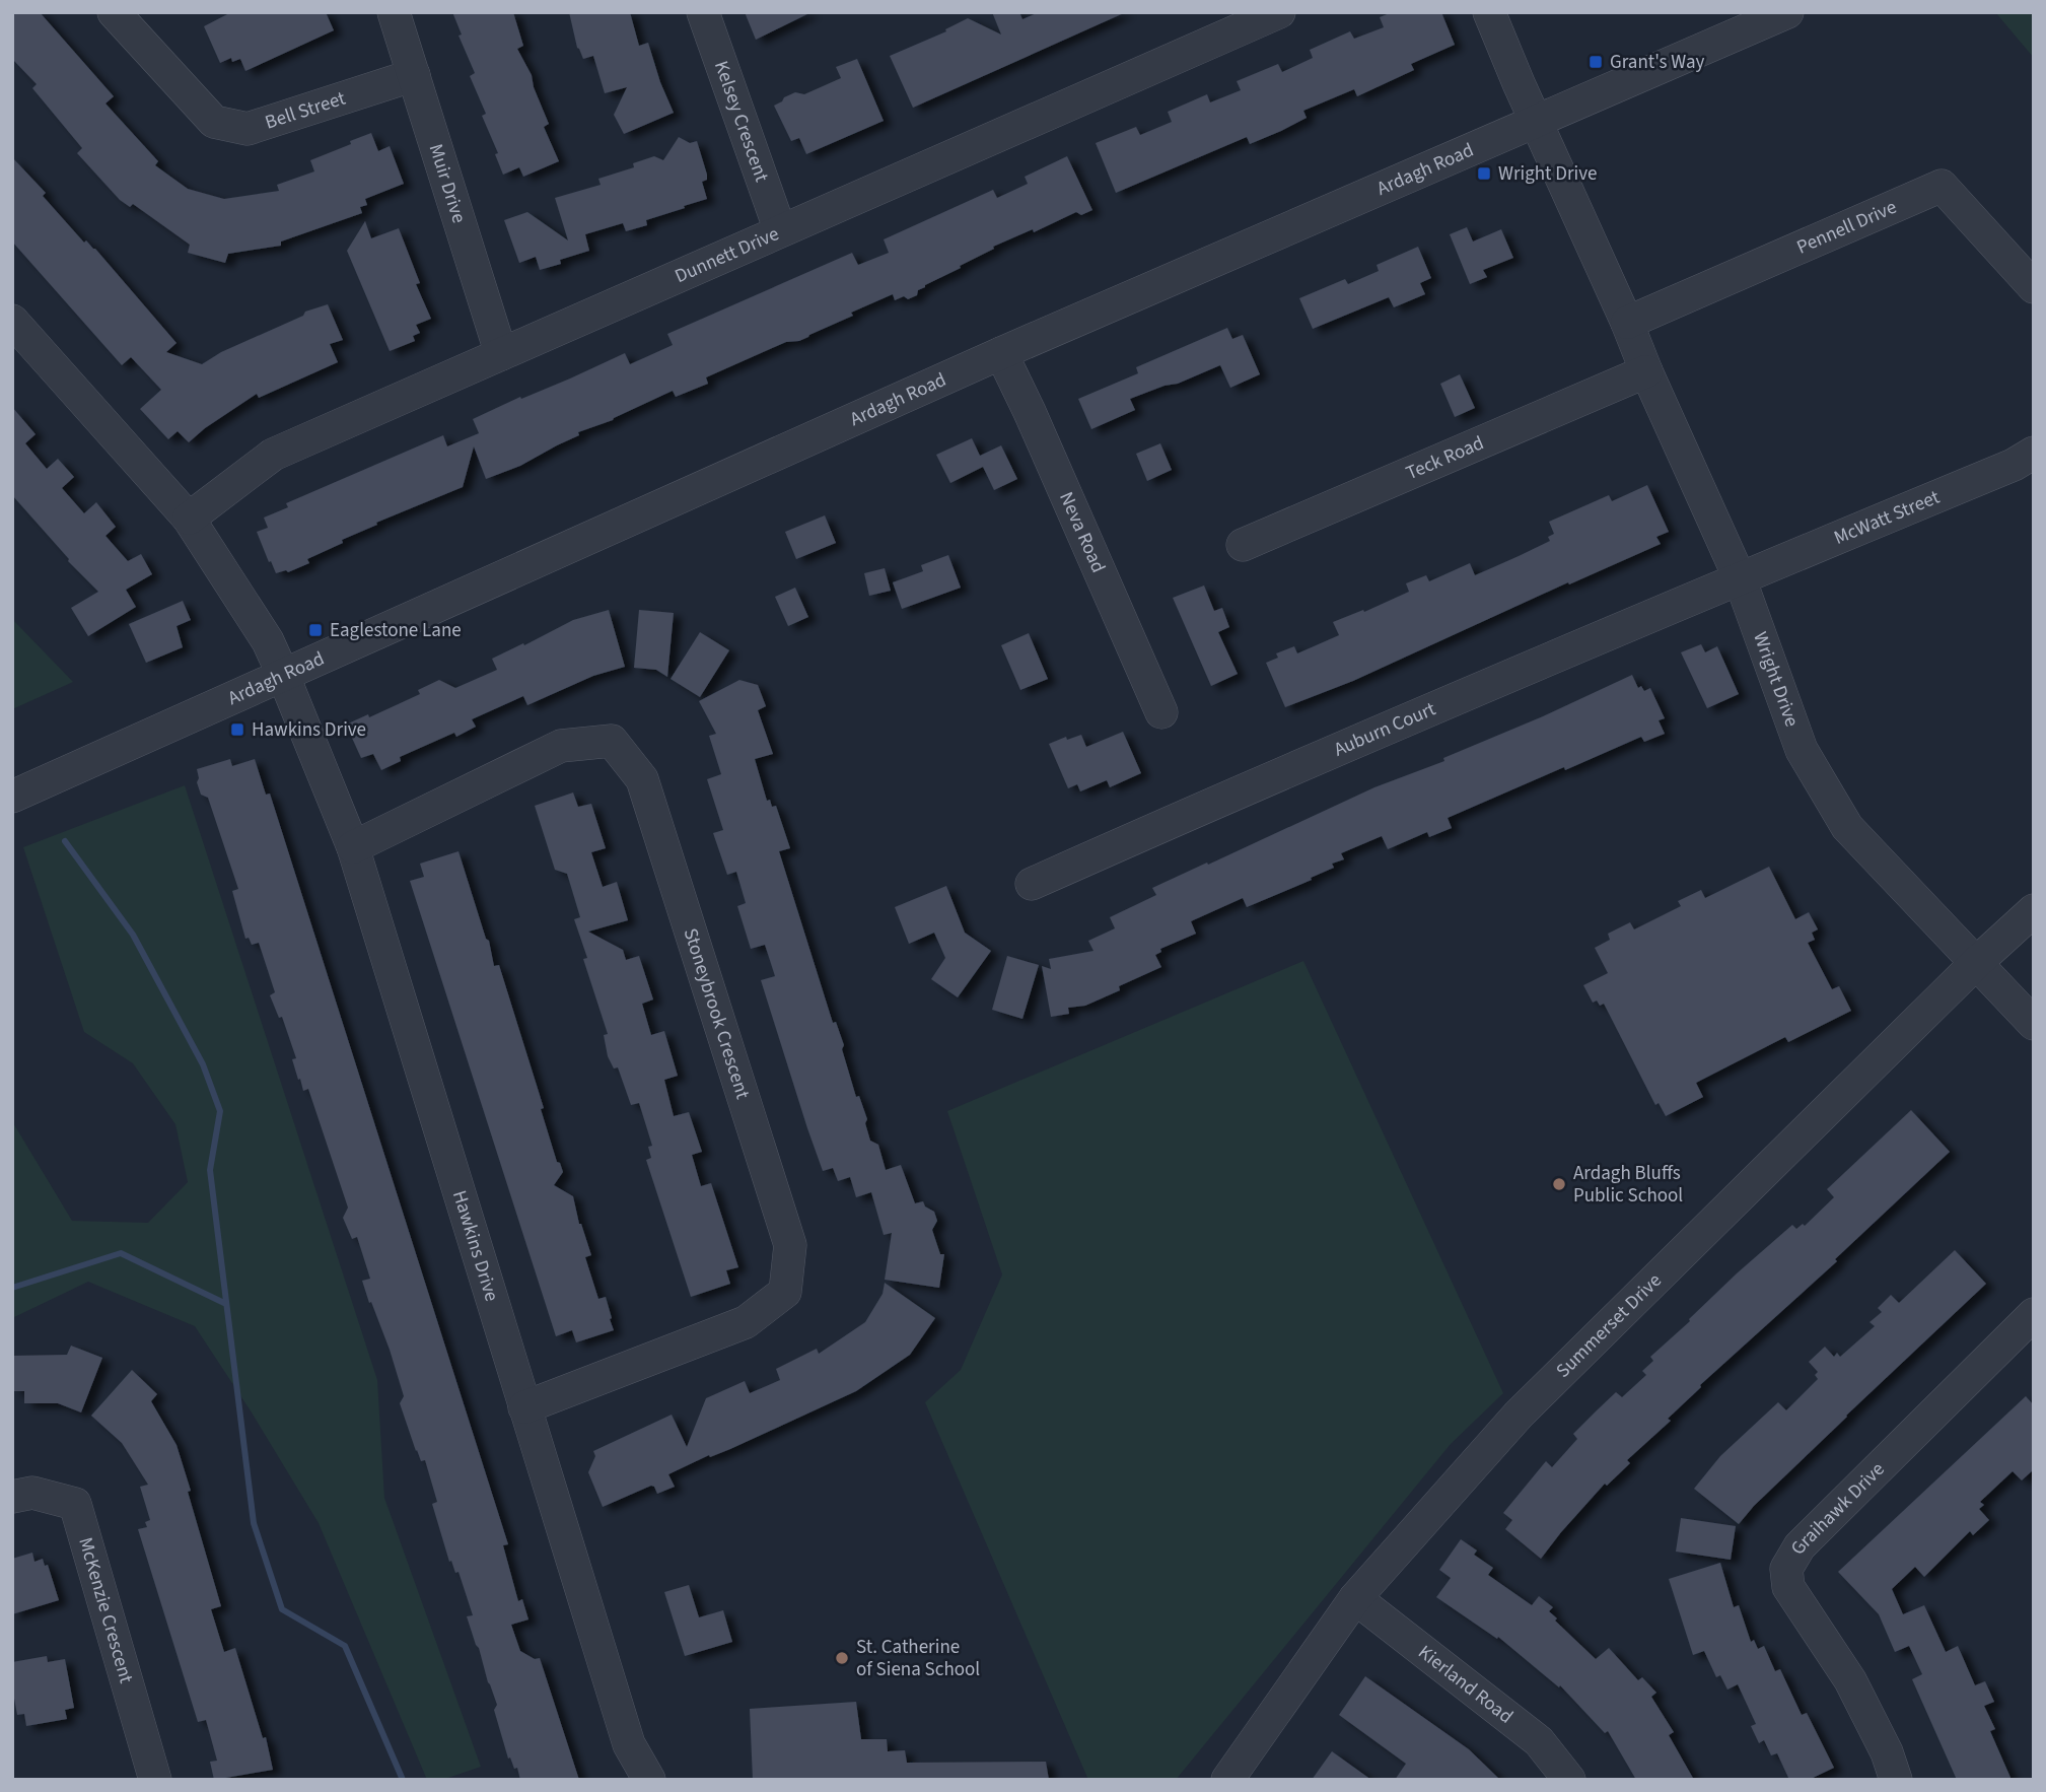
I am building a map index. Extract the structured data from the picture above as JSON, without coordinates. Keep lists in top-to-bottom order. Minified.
{"streets":{"street":["Bell Street","Kelsey Crescent","Ardagh Road","Muir Drive","Pennell Drive","Dunnett Drive","Teck Road","McWatt Street","Neva Road","Wright Drive","Auburn Court","Stoneybrook Crescent","Hawkins Drive","Summerset Drive","Graihawk Drive","McKenzie Crescent","Kierland Road"]},"crossings":[["Bell Street","Muir Drive"],["Kelsey Crescent","Dunnett Drive"],["Ardagh Road","Neva Road"],["Ardagh Road","Wright Drive"],["Ardagh Road","Hawkins Drive"],["Muir Drive","Dunnett Drive"],["Pennell Drive","Wright Drive"],["Teck Road","Wright Drive"],["McWatt Street","Wright Drive"],["McWatt Street","Auburn Court"],["Wright Drive","Auburn Court"],["Wright Drive","Summerset Drive"],["Stoneybrook Crescent","Hawkins Drive"],["Summerset Drive","Kierland Road"]],"places":{"transit":["Grant's Way","Wright Drive","Eaglestone Lane","Hawkins Drive"],"other":["Ardagh Bluffs Public School","St. Catherine of Siena School"]}}
